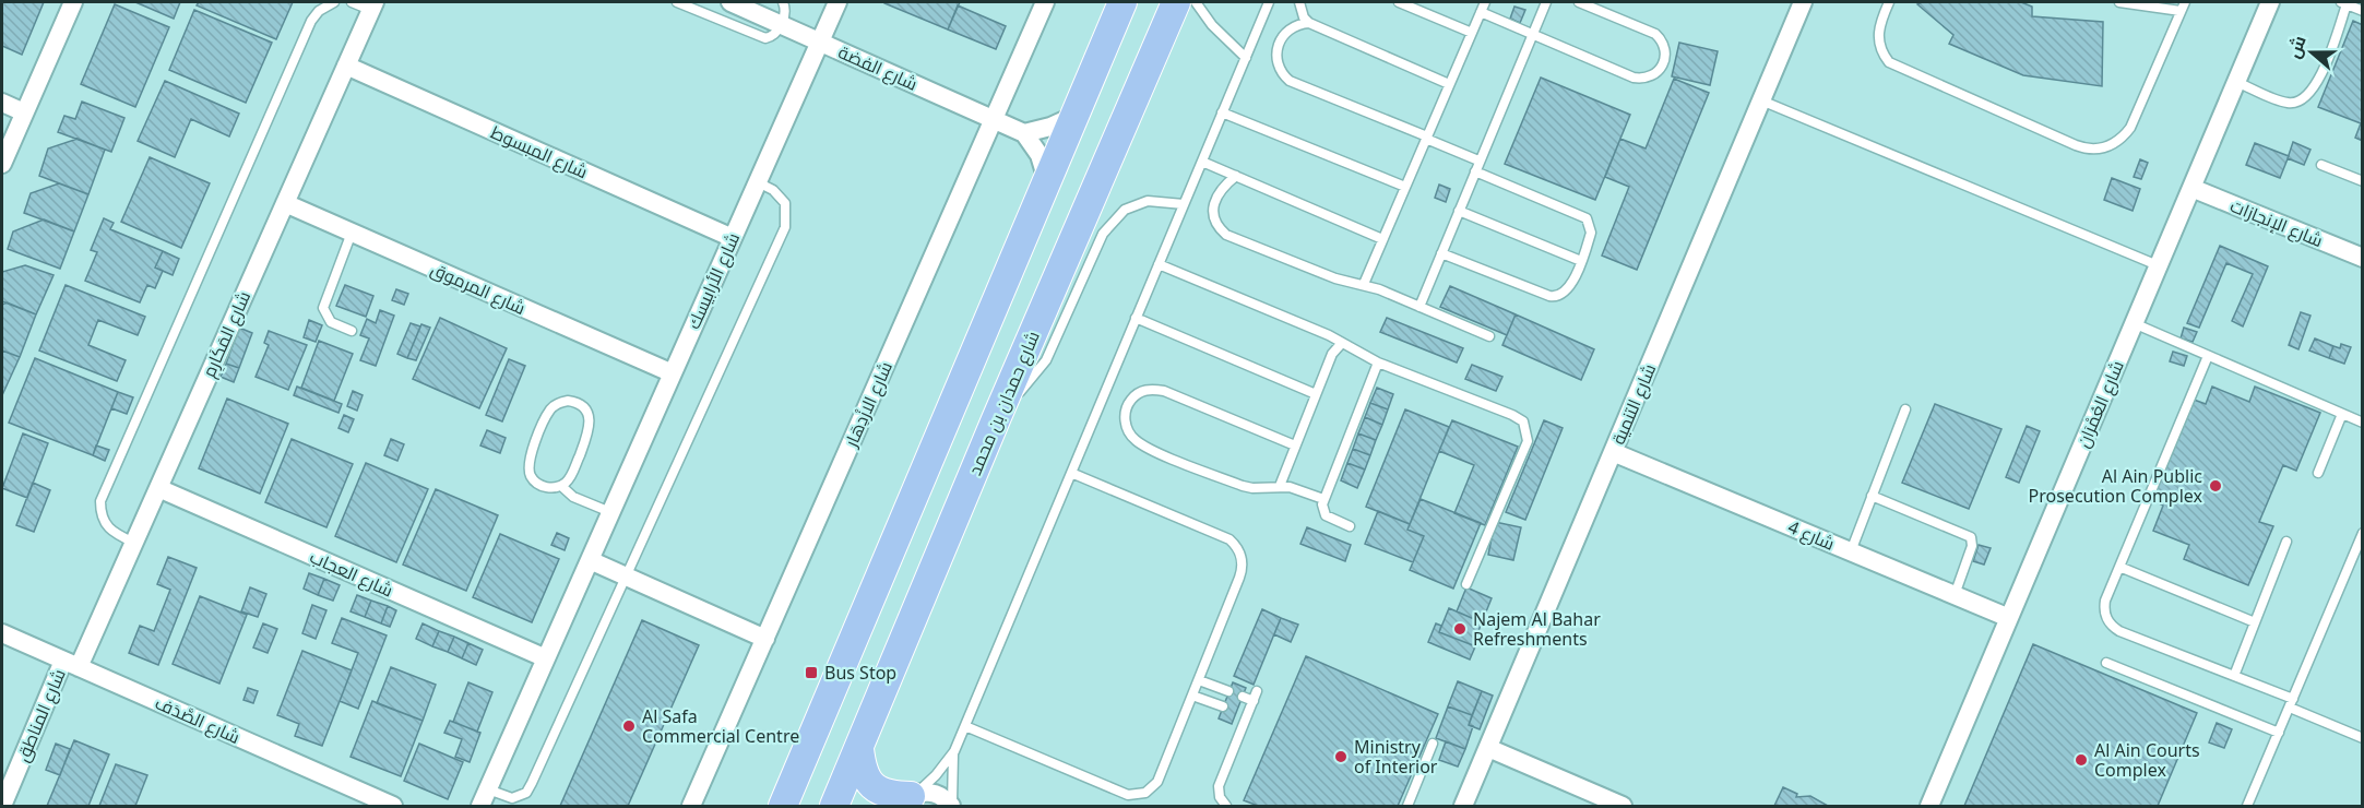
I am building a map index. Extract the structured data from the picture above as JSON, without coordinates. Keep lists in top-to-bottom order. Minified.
{"streets":{"main road":["شارع حمدان بن محمد"],"street":["شارع الفضة","شارع المبسوط","شارع الإنجازات","شارع الأرابيسك","شارع المرموق","شارع المَكَارِم","شارع الازْدِهَار","شارع التنمية","شارع العُمْرَان","شارع 4","شارع العجاب","شارع المناطق","شارع الصَّدَف"]},"crossings":[["شارع الفضة","شارع الأرابيسك"],["شارع الفضة","شارع الازْدِهَار"],["شارع المبسوط","شارع الأرابيسك"],["شارع المبسوط","شارع المَكَارِم"],["شارع الإنجازات","شارع العُمْرَان"],["شارع الأرابيسك","شارع المرموق"],["شارع الأرابيسك","شارع العجاب"],["شارع المرموق","شارع المَكَارِم"],["شارع المَكَارِم","شارع العجاب"],["شارع المَكَارِم","شارع المناطق"],["شارع المَكَارِم","شارع الصَّدَف"],["شارع التنمية","شارع 4"],["شارع العُمْرَان","شارع 4"],["شارع المناطق","شارع الصَّدَف"]],"places":{"other":["Al Ain Public Prosecution Complex","Najem Al Bahar Refreshments","Al Safa Commercial Centre","Ministry of Interior","Al Ain Courts Complex"],"transit":["Bus Stop"]},"north":"left"}
